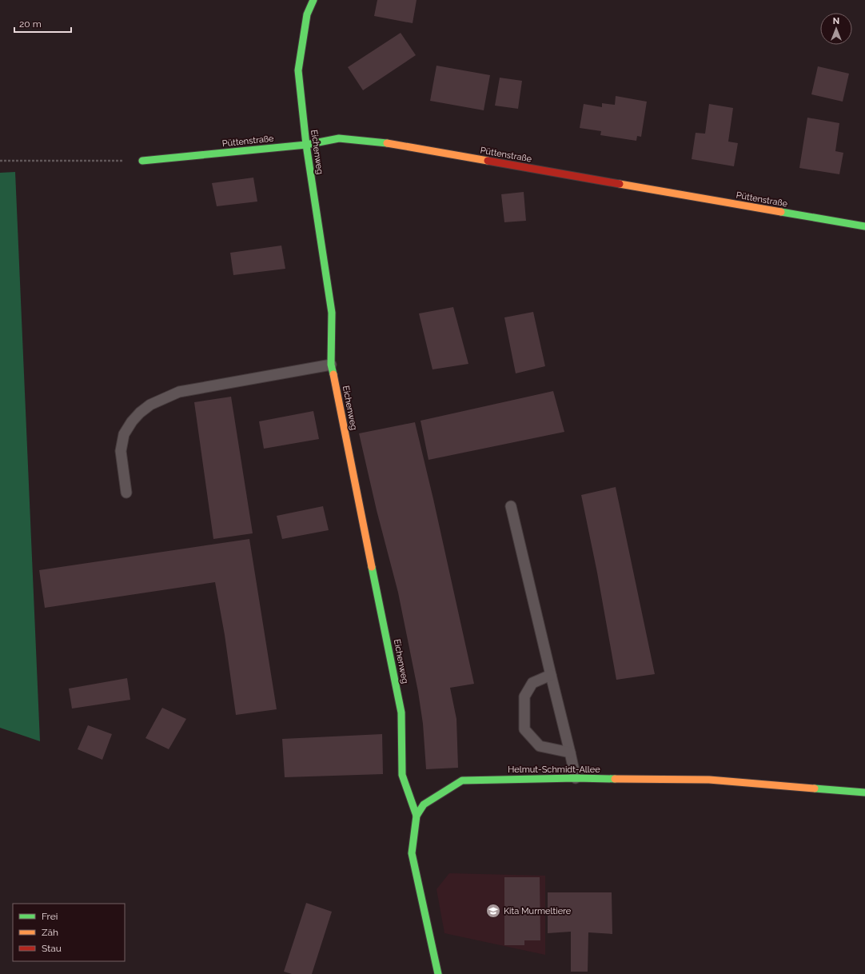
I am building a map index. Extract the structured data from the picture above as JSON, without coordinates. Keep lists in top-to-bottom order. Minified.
{"streets":{"street":["Püttenstraße","Eichenweg","Helmut-Schmidt-Allee"]},"crossings":[["Püttenstraße","Eichenweg"],["Eichenweg","Helmut-Schmidt-Allee"]],"places":{"school or university":["Kita Murmeltiere"]},"legend":["Frei","Zäh","Stau"],"scale_bar":"20 m","north":"top"}
